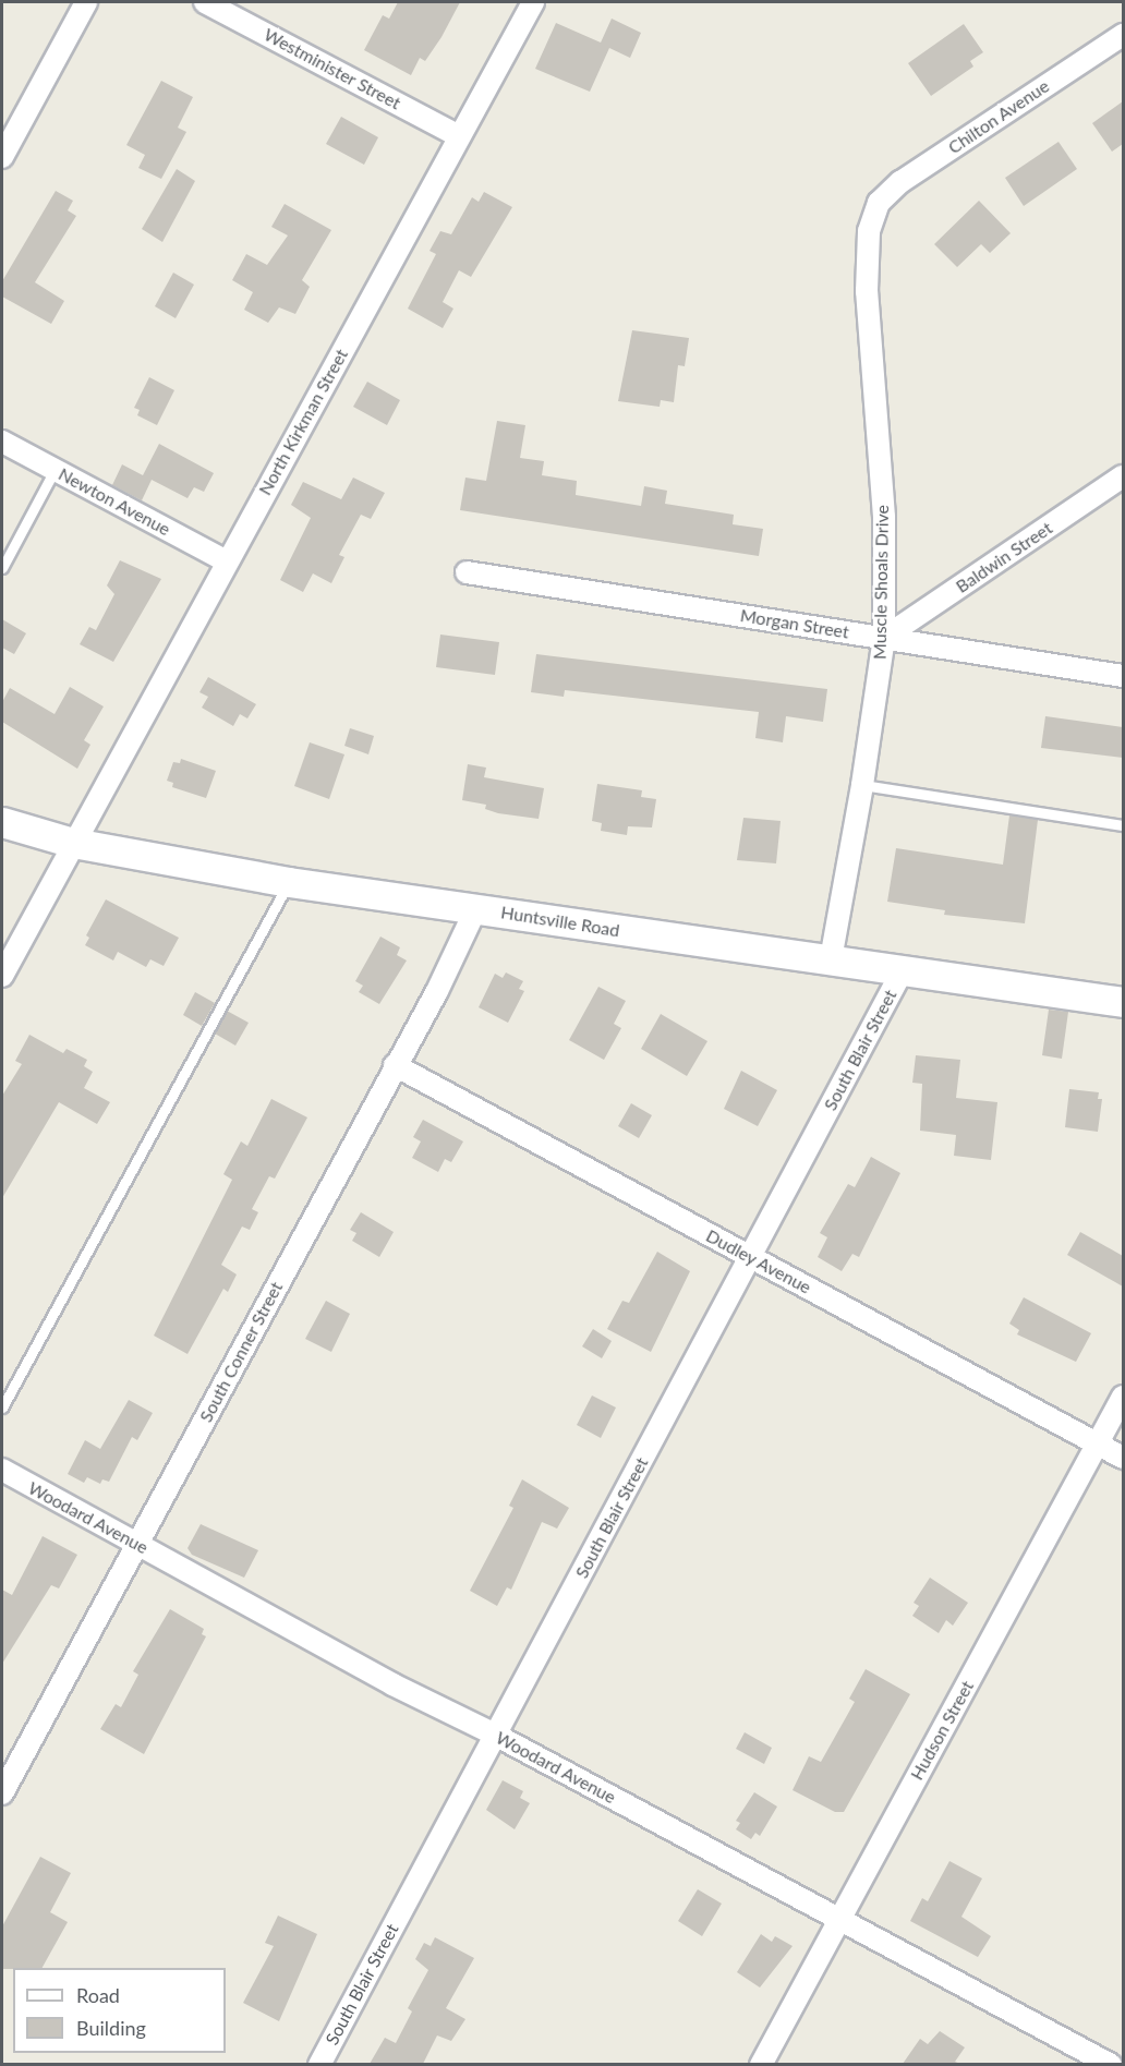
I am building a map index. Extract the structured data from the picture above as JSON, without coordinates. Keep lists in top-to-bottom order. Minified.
{"streets":{"main road":["Huntsville Road"],"street":["Westminister Street","Chilton Avenue","North Kirkman Street","Newton Avenue","Baldwin Street","Muscle Shoals Drive","Morgan Street","South Blair Street","Dudley Avenue","South Conner Street","Woodard Avenue","Hudson Street"]},"crossings":[["Westminister Street","North Kirkman Street"],["Chilton Avenue","Muscle Shoals Drive"],["North Kirkman Street","Newton Avenue"],["North Kirkman Street","Huntsville Road"],["Baldwin Street","Muscle Shoals Drive"],["Baldwin Street","Morgan Street"],["Muscle Shoals Drive","Morgan Street"],["Muscle Shoals Drive","Huntsville Road"],["Huntsville Road","South Blair Street"],["Huntsville Road","South Conner Street"],["South Blair Street","Dudley Avenue"],["South Blair Street","Woodard Avenue"],["Dudley Avenue","South Conner Street"],["Dudley Avenue","Hudson Street"],["South Conner Street","Woodard Avenue"],["Woodard Avenue","Hudson Street"]],"legend":["Road","Building"]}
